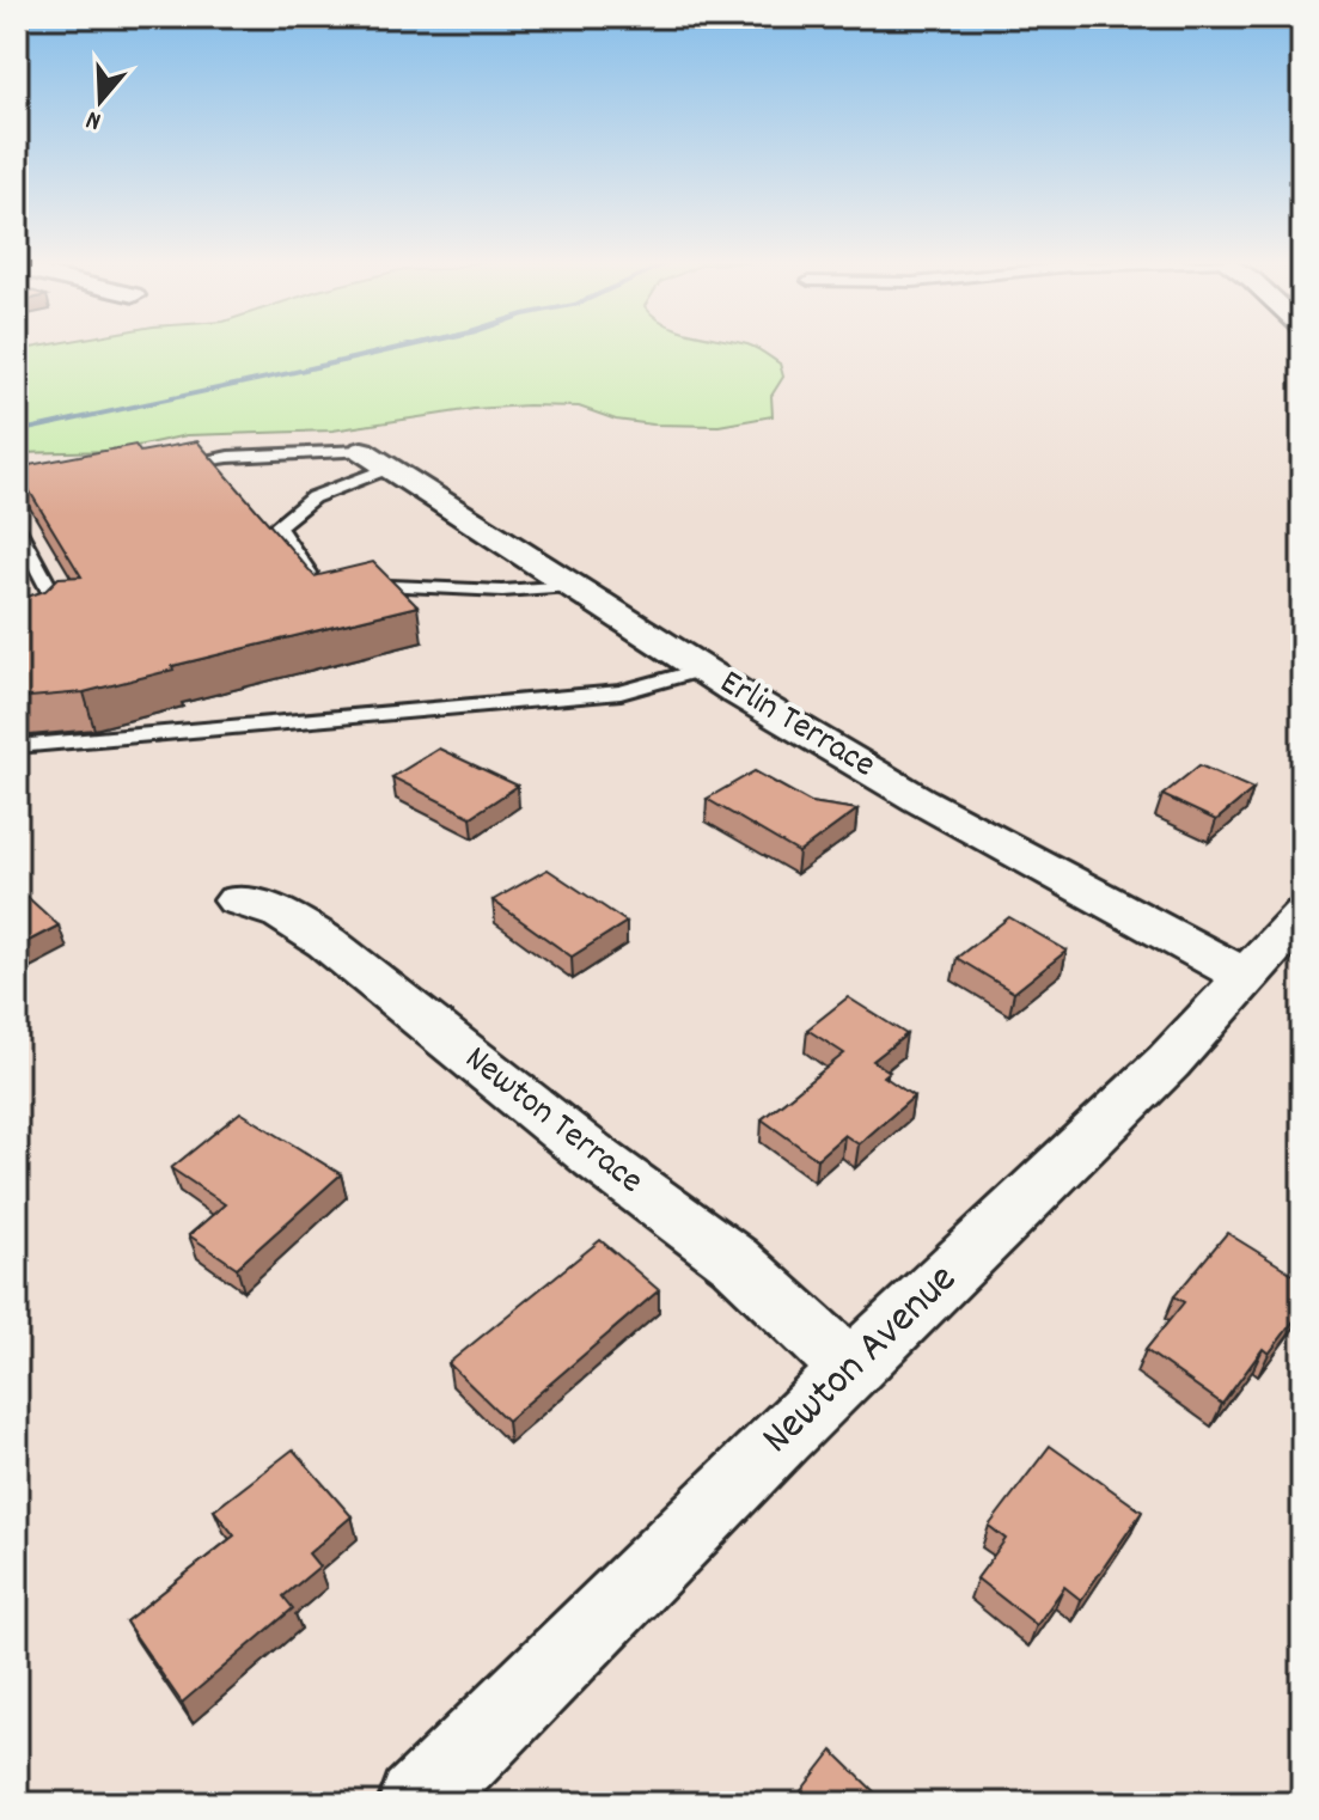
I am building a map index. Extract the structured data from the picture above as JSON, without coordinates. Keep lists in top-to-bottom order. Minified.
{"streets":{"street":["Erlin Terrace","Newton Terrace","Newton Avenue"]},"crossings":[["Erlin Terrace","Newton Avenue"],["Newton Terrace","Newton Avenue"]],"north":"bottom"}
